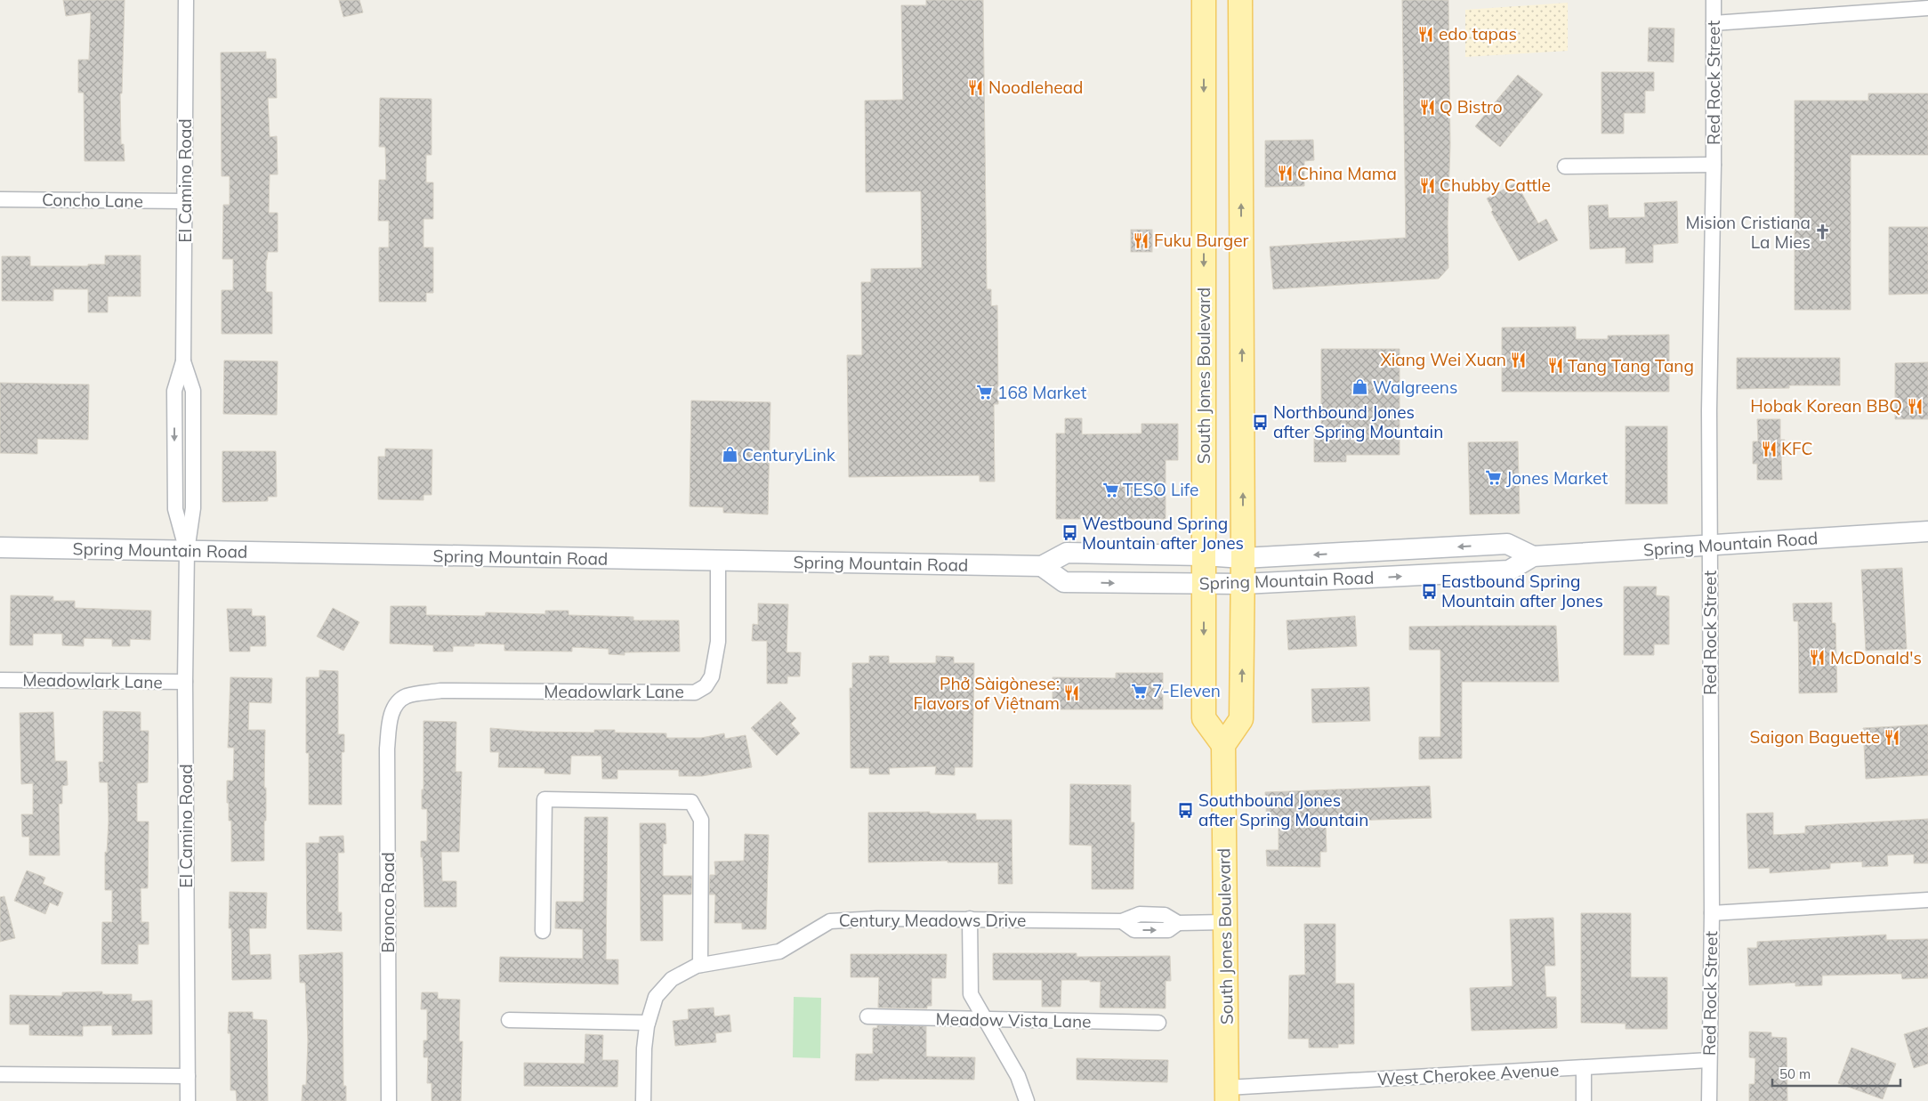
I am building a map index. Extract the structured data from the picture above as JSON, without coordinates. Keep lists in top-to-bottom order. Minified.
{"streets":{"main road":["South Jones Boulevard","Spring Mountain Road"],"street":["Red Rock Street","El Camino Road","Concho Lane","Meadowlark Lane","Bronco Road","Century Meadows Drive","Meadow Vista Lane","West Cherokee Avenue"]},"crossings":[["Red Rock Street","Spring Mountain Road"],["Red Rock Street","West Cherokee Avenue"],["El Camino Road","Concho Lane"],["El Camino Road","Spring Mountain Road"],["El Camino Road","Meadowlark Lane"],["South Jones Boulevard","Spring Mountain Road"],["South Jones Boulevard","Century Meadows Drive"],["South Jones Boulevard","West Cherokee Avenue"],["Spring Mountain Road","Meadowlark Lane"],["Meadowlark Lane","Bronco Road"]],"places":{"restaurant":["edo tapas","Noodlehead","Q Bistro","China Mama","Chubby Cattle","Fuku Burger","Xiang Wei Xuan","Tang Tang Tang","Hobak Korean BBQ","KFC","McDonald's","Phở Sàigònese: Flavors of Việtnam","Saigon Baguette"],"church":["Mision Cristiana La Mies"],"shop":["Walgreens","CenturyLink"],"supermarket":["168 Market","Jones Market","TESO Life","7-Eleven"],"bus stop":["Northbound Jones after Spring Mountain","Westbound Spring Mountain after Jones","Eastbound Spring Mountain after Jones","Southbound Jones after Spring Mountain"]},"scale_bar":"50 m"}
